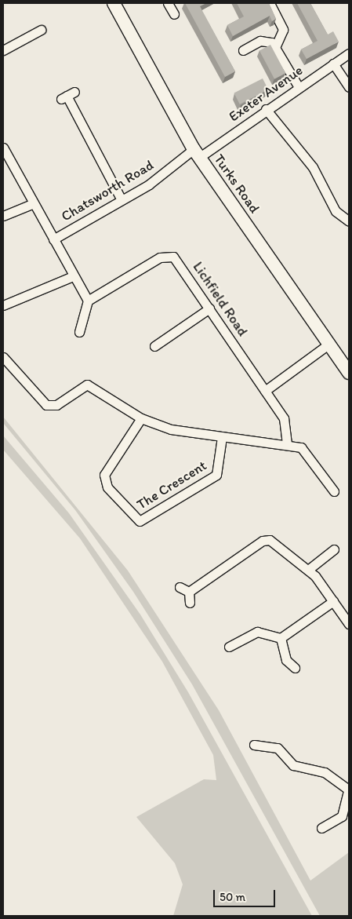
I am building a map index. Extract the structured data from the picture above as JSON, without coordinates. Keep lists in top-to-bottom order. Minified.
{"streets":{"street":["Exeter Avenue","Turks Road","Chatsworth Road","Lichfield Road","The Crescent"]},"crossings":[["Exeter Avenue","Turks Road"],["Exeter Avenue","Chatsworth Road"],["Turks Road","Chatsworth Road"]],"scale_bar":"50 m"}
